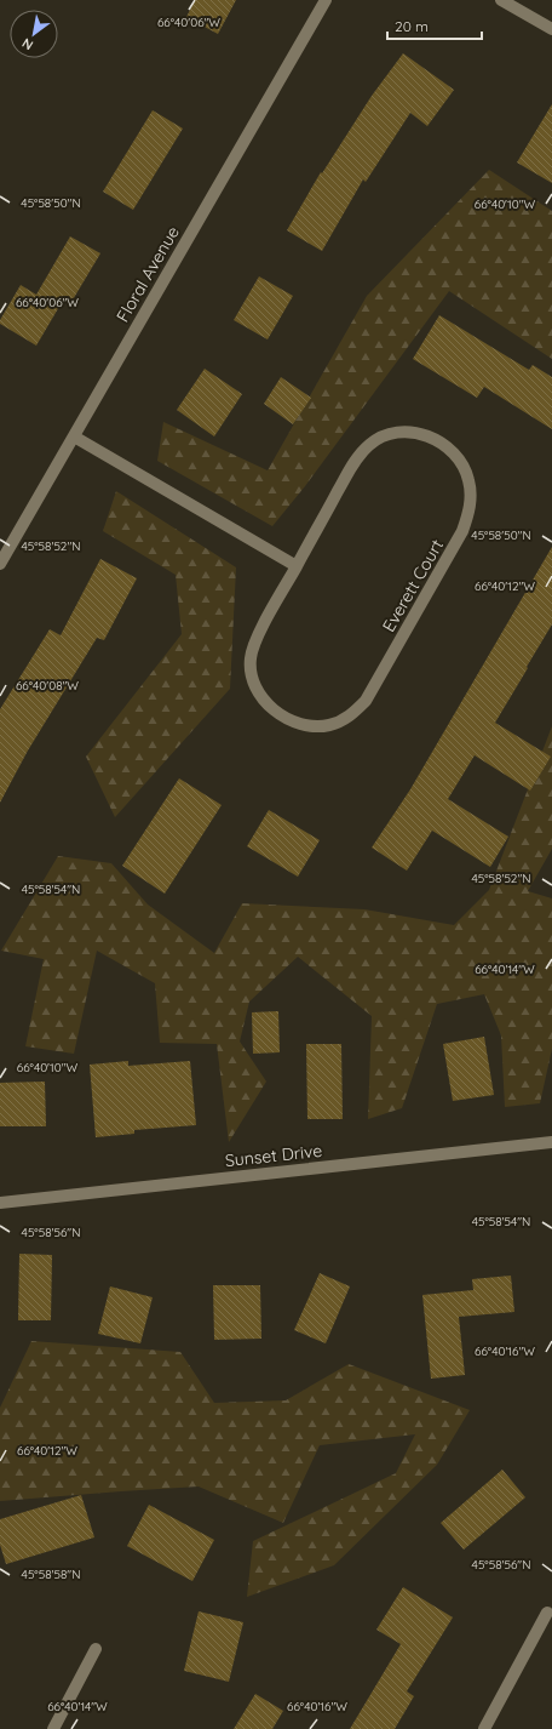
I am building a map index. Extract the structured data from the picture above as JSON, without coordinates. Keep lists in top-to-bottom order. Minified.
{"streets":{"street":["Floral Avenue","Everett Court","Sunset Drive"]},"scale_bar":"20 m","north":"bottom left","coordinates":["66°40'06\"W","45°58'50\"N","66°40'10\"W","45°58'52\"N","66°40'12\"W","66°40'08\"W","45°58'54\"N","66°40'14\"W","45°58'56\"N","66°40'16\"W","45°58'58\"N"]}
